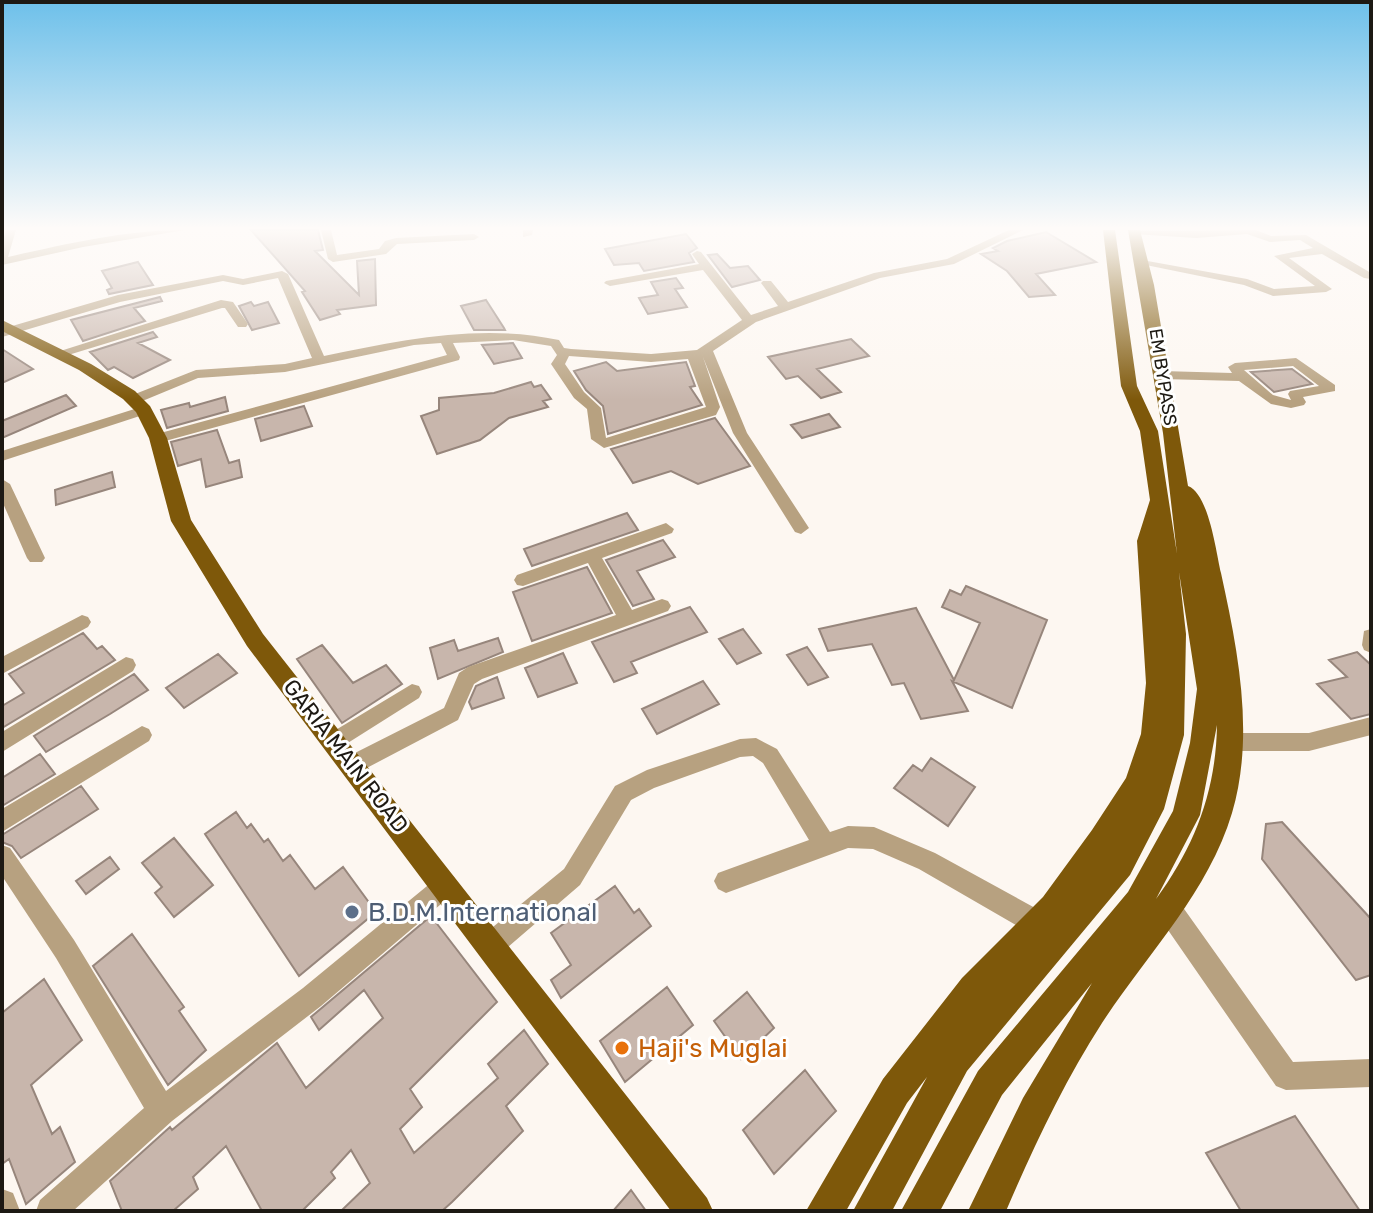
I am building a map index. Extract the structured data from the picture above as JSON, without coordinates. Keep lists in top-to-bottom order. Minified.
{"streets":{"main road":["EM BYPASS","GARIA MAIN ROAD"]},"places":["B.D.M.International","Haji's Muglai"]}
